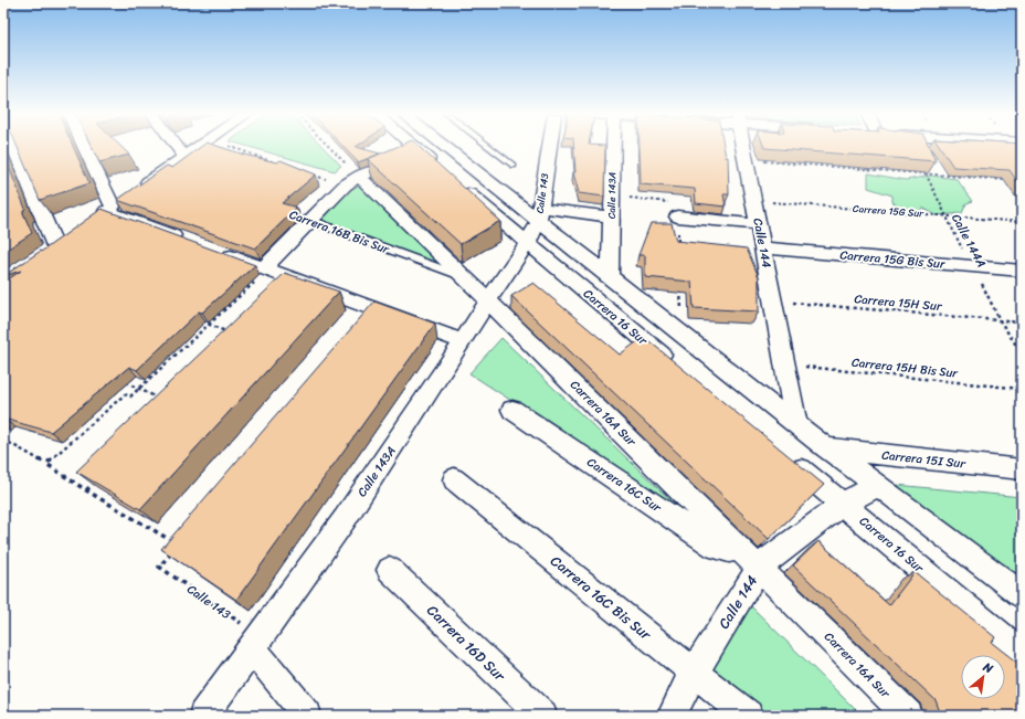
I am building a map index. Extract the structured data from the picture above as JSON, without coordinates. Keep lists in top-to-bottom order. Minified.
{"streets":{"street":["Calle 143","Calle 143A","Calle 144","Carrera 15G Bis Sur","Carrera 16 Sur","Carrera 16A Sur","Carrera 15I Sur","Carrera 16C Sur","Carrera 16C Bis Sur","Carrera 16D Sur"],"lane":["Carrera 16B Bis Sur"],"path":["Carrera 15G Sur","Calle 144A","Carrera 15H Sur","Carrera 15H Bis Sur"]},"crossings":[["Calle 143","Calle 143A"],["Calle 143A","Carrera 16 Sur"],["Calle 143A","Carrera 16A Sur"],["Carrera 15G Sur","Calle 144A"],["Carrera 15G Sur","Calle 144"],["Carrera 16B Bis Sur","Carrera 16A Sur"],["Calle 144A","Carrera 15G Bis Sur"],["Calle 144A","Carrera 15H Sur"],["Calle 144","Carrera 15G Bis Sur"],["Calle 144","Carrera 15H Sur"],["Calle 144","Carrera 16 Sur"],["Calle 144","Carrera 15H Bis Sur"],["Calle 144","Carrera 16A Sur"],["Calle 144","Carrera 16C Bis Sur"],["Carrera 16A Sur","Carrera 16C Sur"]],"north":"top right"}
